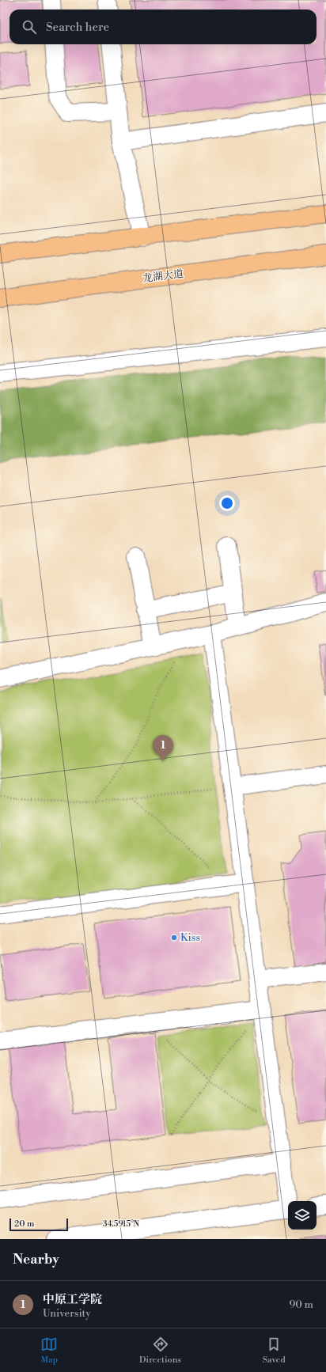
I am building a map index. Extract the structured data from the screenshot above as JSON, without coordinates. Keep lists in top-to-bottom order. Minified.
{"streets":{"highway":["龙湖大道"]},"places":["Kiss"],"scale_bar":"20 m","page":{"search":"Search here","pins":"1","scale":"20 m","heading":"Nearby","list":[{"mark":"1","name":"中原工学院","note":"University","value":"90 m"}],"nav":["Map","Directions","Saved"]},"coordinates":["34.5915°N"]}
